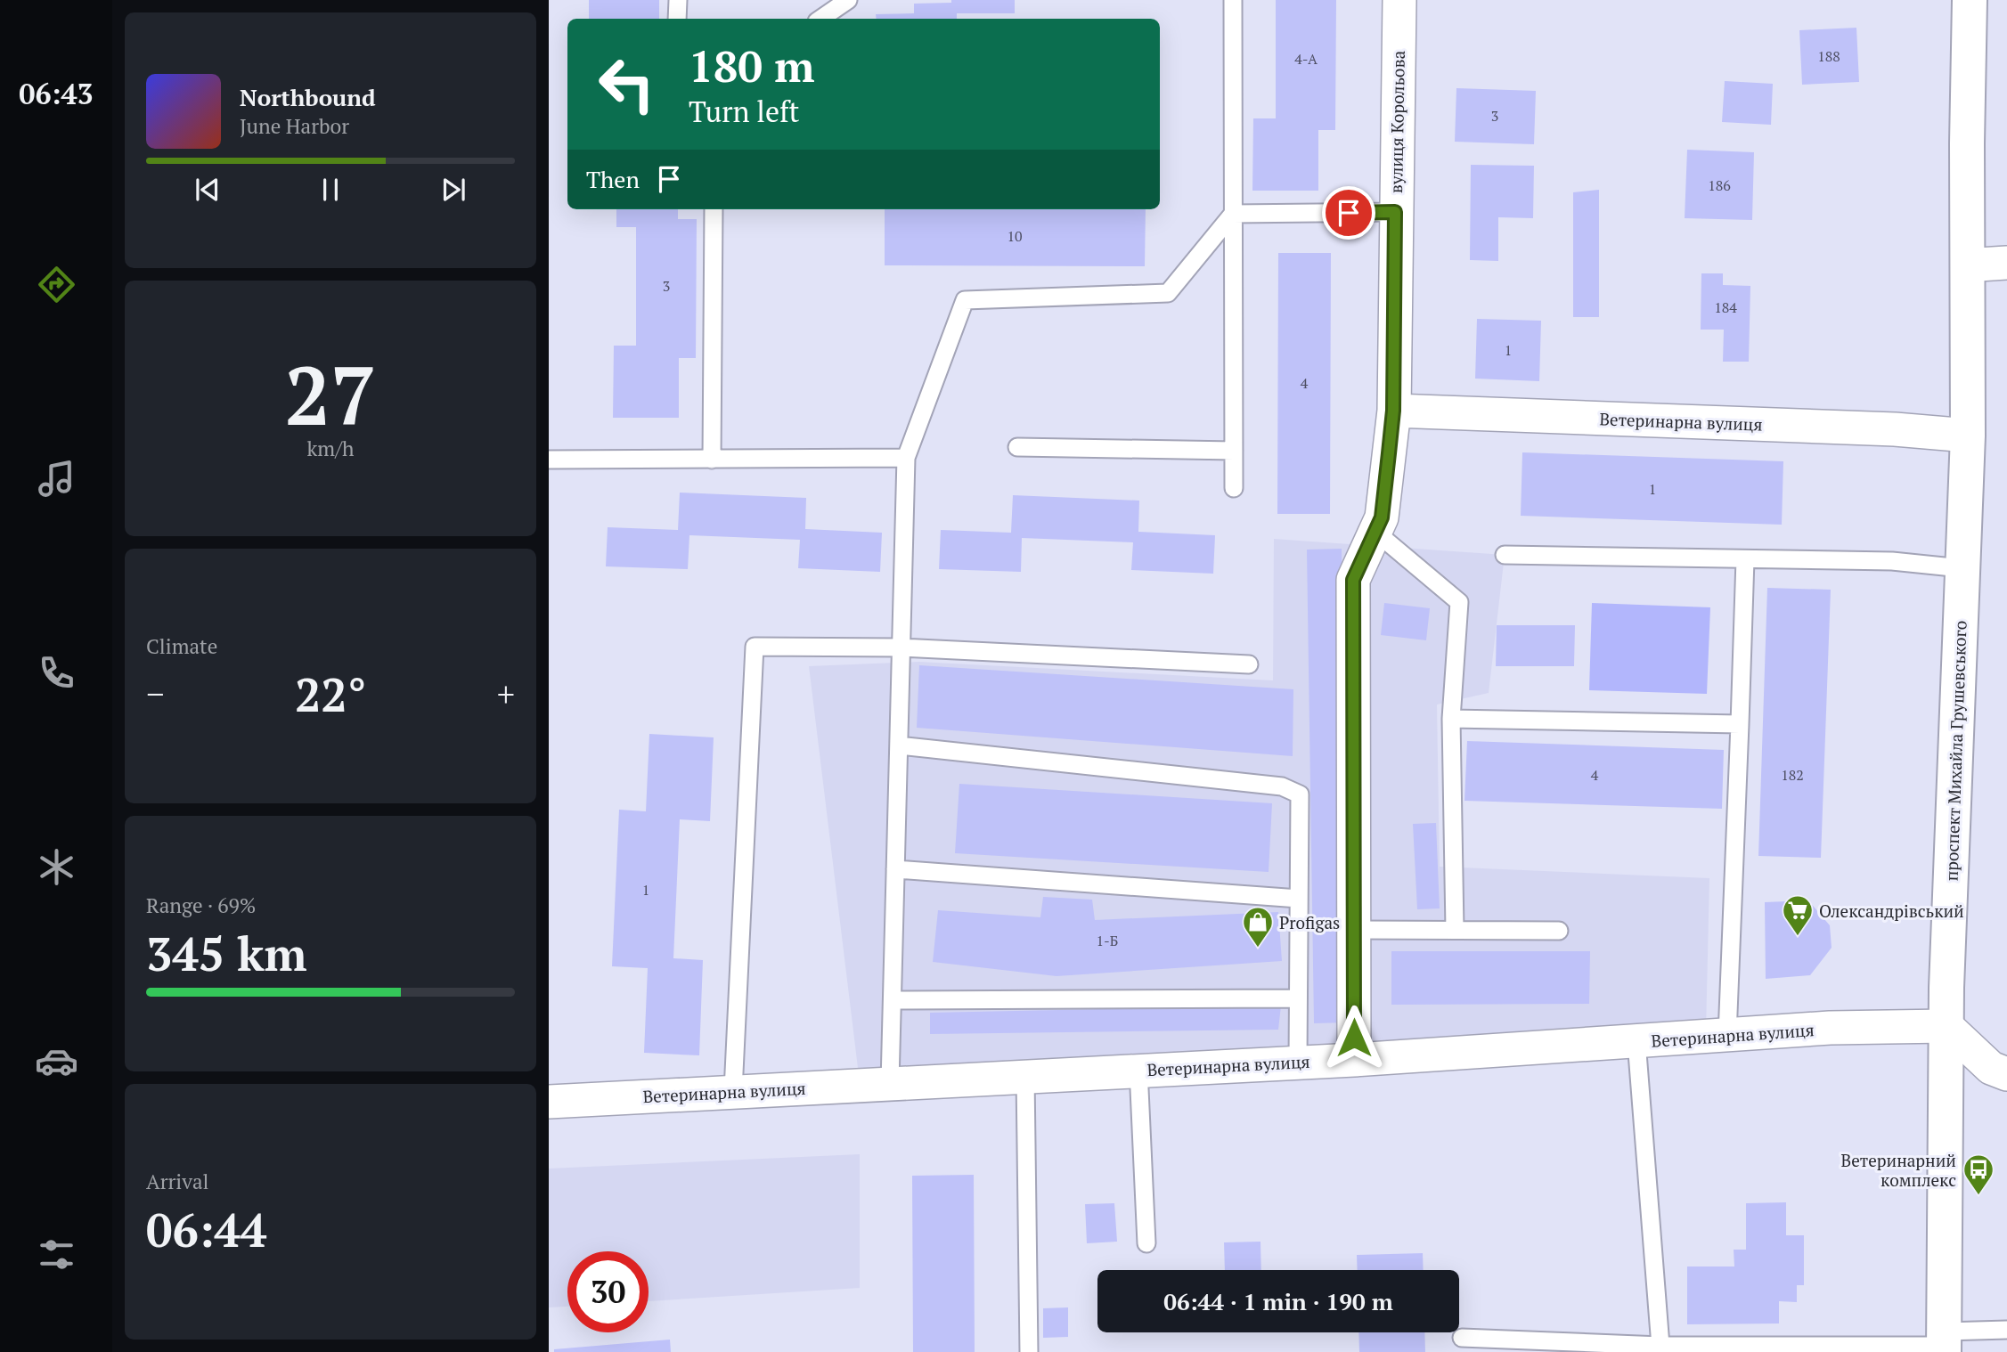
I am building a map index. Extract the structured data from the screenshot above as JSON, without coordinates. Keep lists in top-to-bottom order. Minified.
{"streets":{"street":["вулиця Корольова","Ветеринарна вулиця","проспект Михайла Грушевського"]},"crossings":[["вулиця Корольова","Ветеринарна вулиця"],["Ветеринарна вулиця","проспект Михайла Грушевського"]],"places":{"supermarket":["Олександрівський"],"shop":["Profigas"],"bus stop":["Ветеринарний комплекс"]},"house_numbers":["188","4-А","3","186","10","3","184","1","4","1","4","182","1","1-Б"],"page":{"tabs":"06:43","turn":["180 m","Turn left"],"song":["Northbound","June Harbor"],"then":"Then","tile":[["27","km/h"],"Climate",["Range · 69%","345 km"],["Arrival","06:44"]],"heat":["−","22°","+"],"limit":"30","trip":"06:44 · 1 min · 190 m"}}
